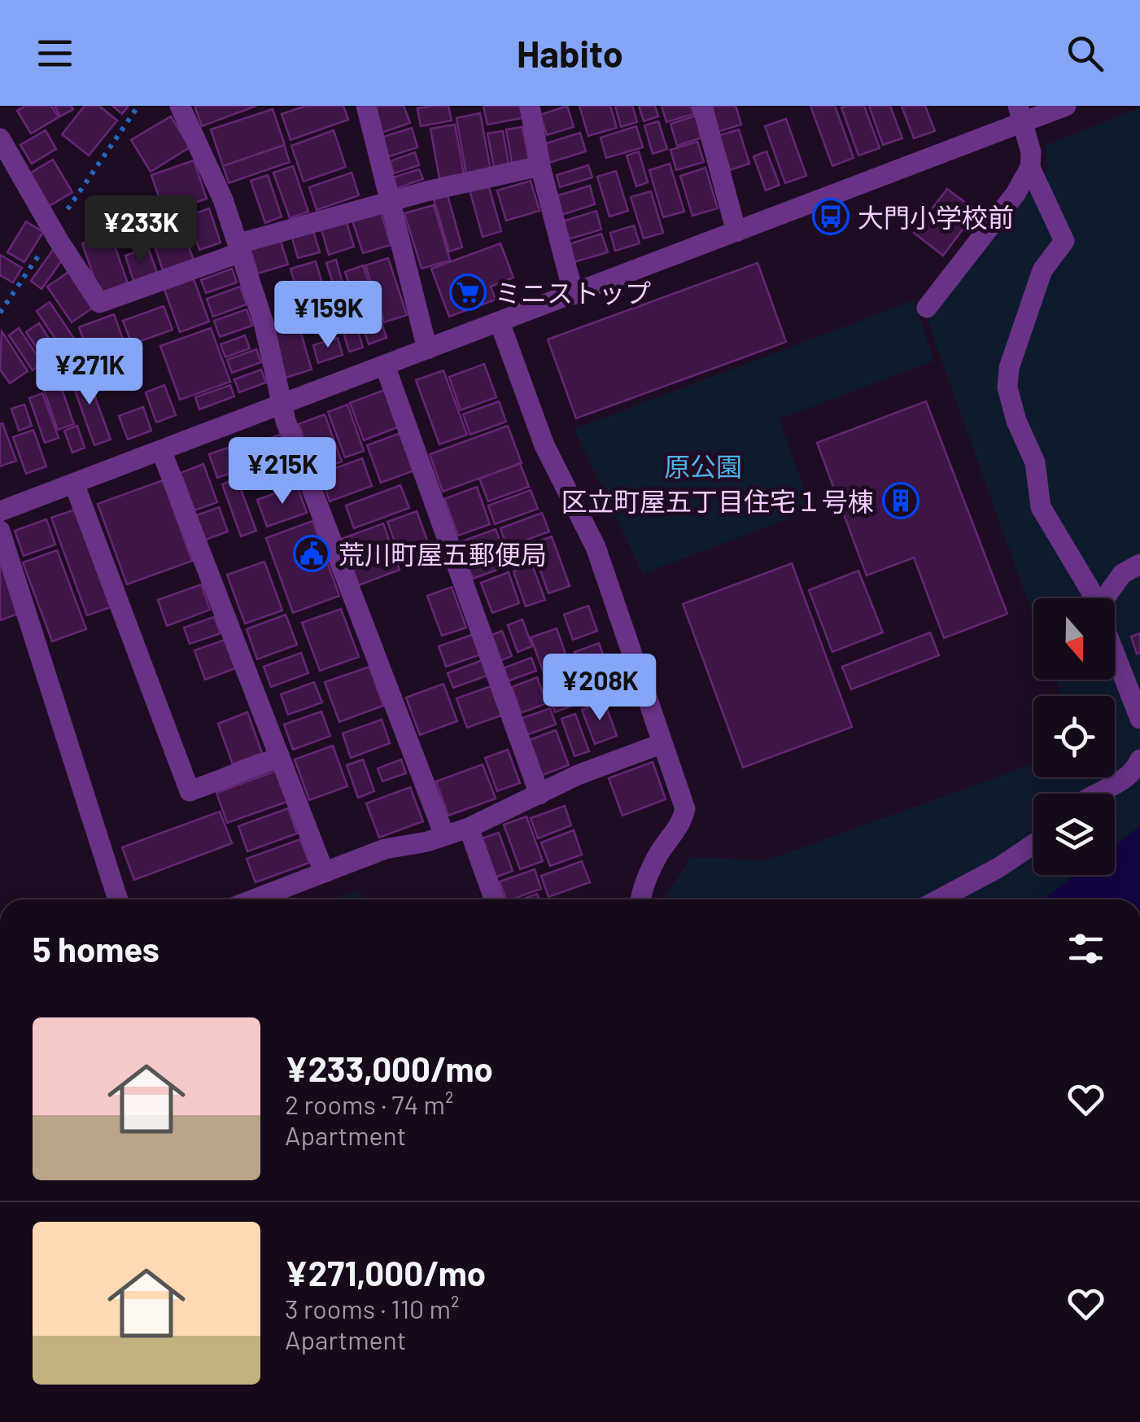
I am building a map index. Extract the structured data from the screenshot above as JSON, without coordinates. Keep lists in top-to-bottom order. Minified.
{"parks":["原公園"],"places":{"bus stop":["大門小学校前"],"supermarket":["ミニストップ"],"building":["区立町屋五丁目住宅１号棟"],"public building":["荒川町屋五郵便局"]},"north":"bottom","page":{"header":"Habito","price":["¥233K","¥159K","¥271K","¥215K","¥208K"],"heading":"5 homes","list":[{"name":"¥233,000/mo","note":"2 rooms · 74 m² · Apartment"},{"name":"¥271,000/mo","note":"3 rooms · 110 m² · Apartment"}]}}
